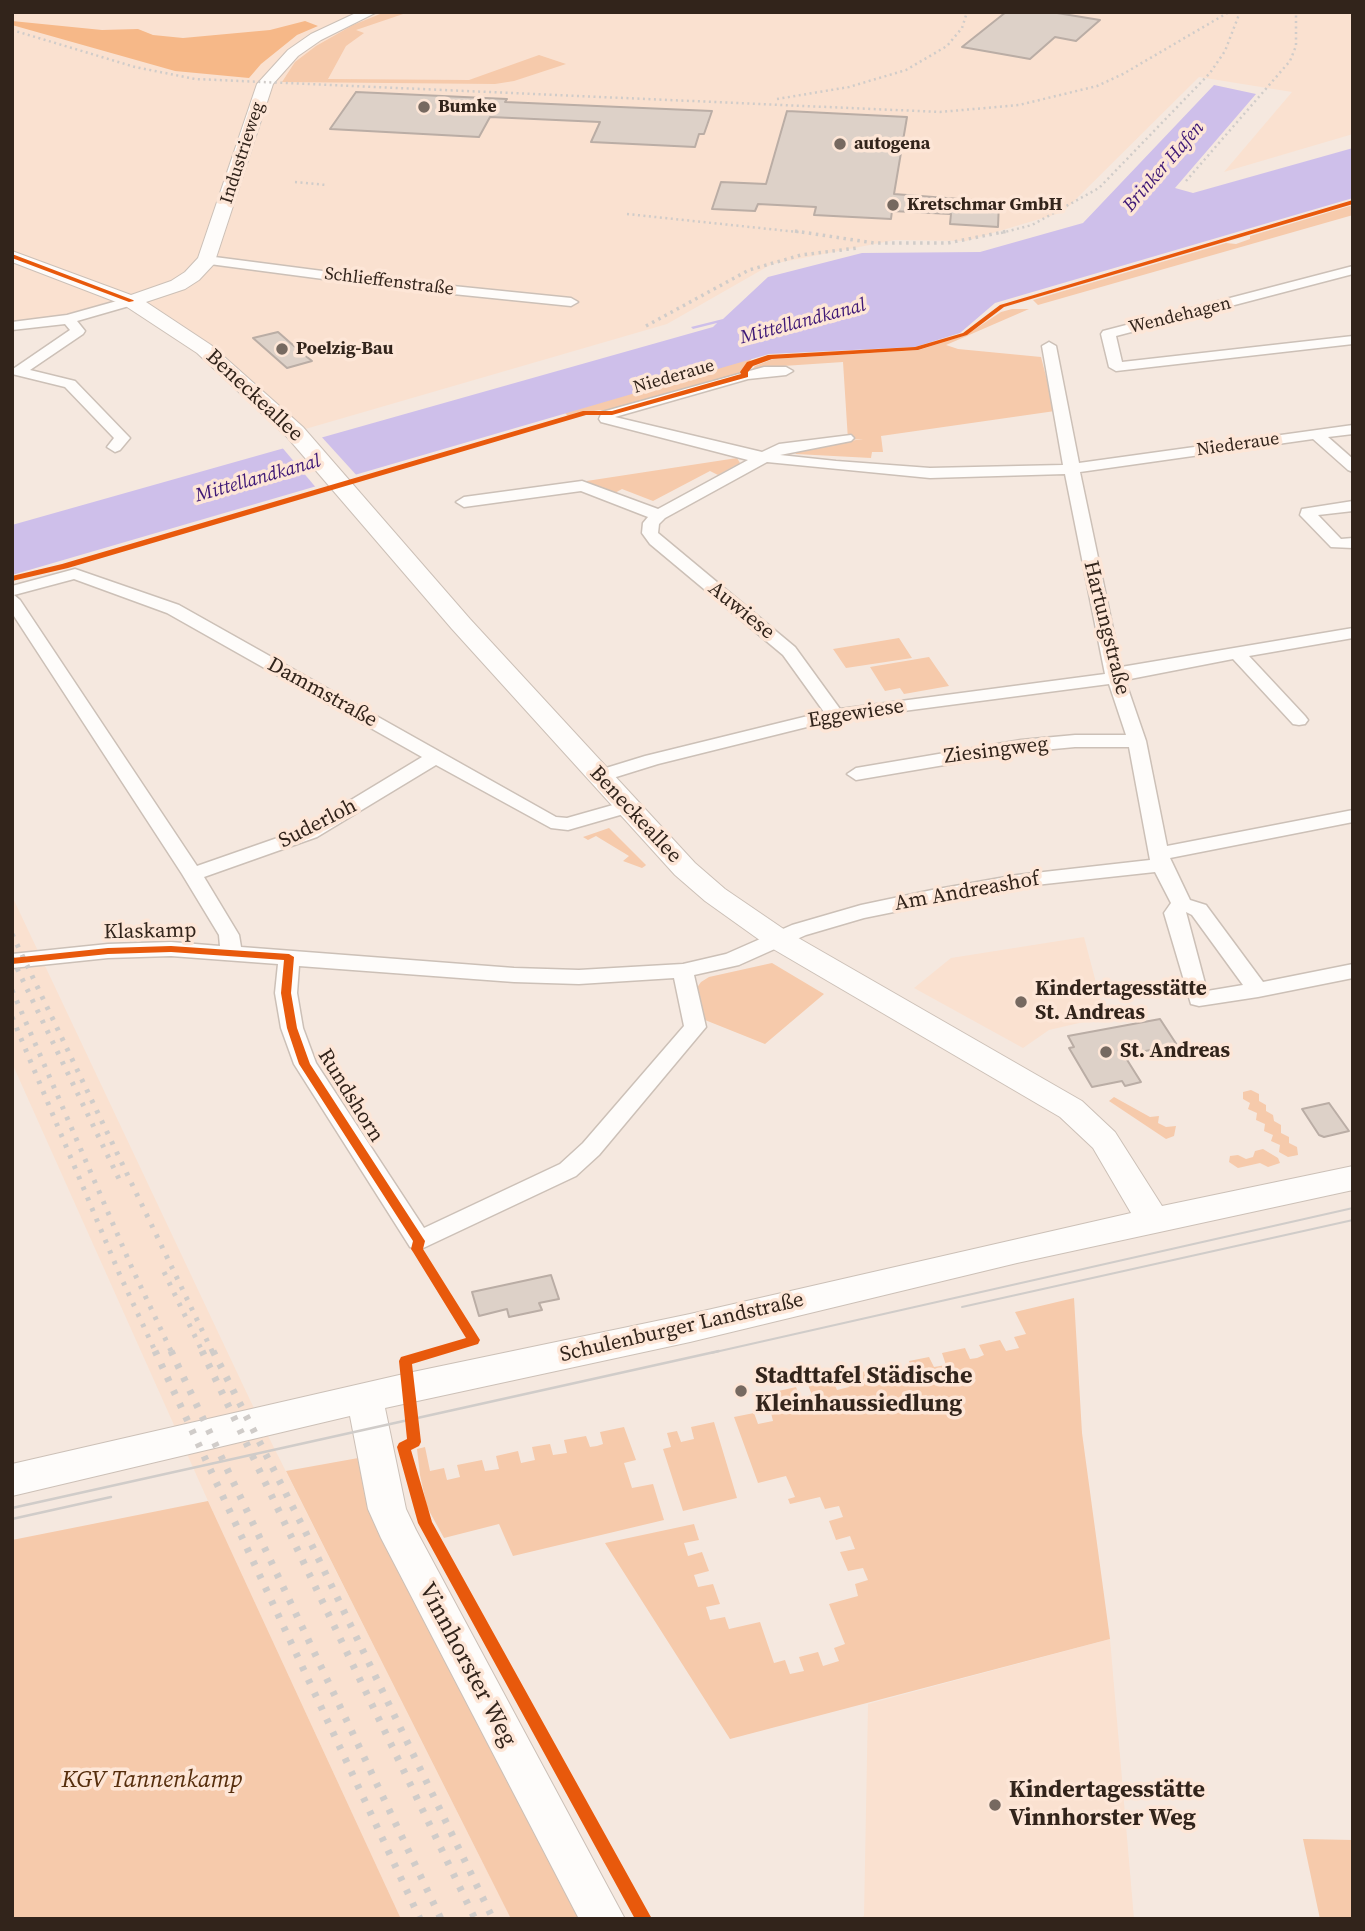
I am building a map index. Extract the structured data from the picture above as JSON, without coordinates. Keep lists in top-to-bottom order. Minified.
{"streets":{"street":["Industrieweg","Schlieffenstraße","Wendehagen","Niederaue","Beneckeallee","Auwiese","Hartungstraße","Dammstraße","Eggewiese","Ziesingweg","Suderloh","Am Andreashof","Klaskamp","Rundshorn","Schulenburger Landstraße","Vinnhorster Weg"]},"crossings":[["Industrieweg","Schlieffenstraße"],["Industrieweg","Beneckeallee"],["Niederaue","Hartungstraße"],["Beneckeallee","Dammstraße"],["Beneckeallee","Eggewiese"],["Beneckeallee","Am Andreashof"],["Beneckeallee","Klaskamp"],["Beneckeallee","Schulenburger Landstraße"],["Auwiese","Eggewiese"],["Hartungstraße","Eggewiese"],["Hartungstraße","Ziesingweg"],["Hartungstraße","Am Andreashof"],["Dammstraße","Suderloh"],["Am Andreashof","Klaskamp"],["Klaskamp","Rundshorn"],["Schulenburger Landstraße","Vinnhorster Weg"]],"water":["Brinker Hafen","Mittellandkanal"],"parks":["KGV Tannenkamp"],"places":["Bumke","autogena","Kretschmar GmbH","Poelzig-Bau","Kindertagesstätte St. Andreas","St. Andreas","Stadttafel Städische Kleinhaussiedlung","Kindertagesstätte Vinnhorster Weg"]}
